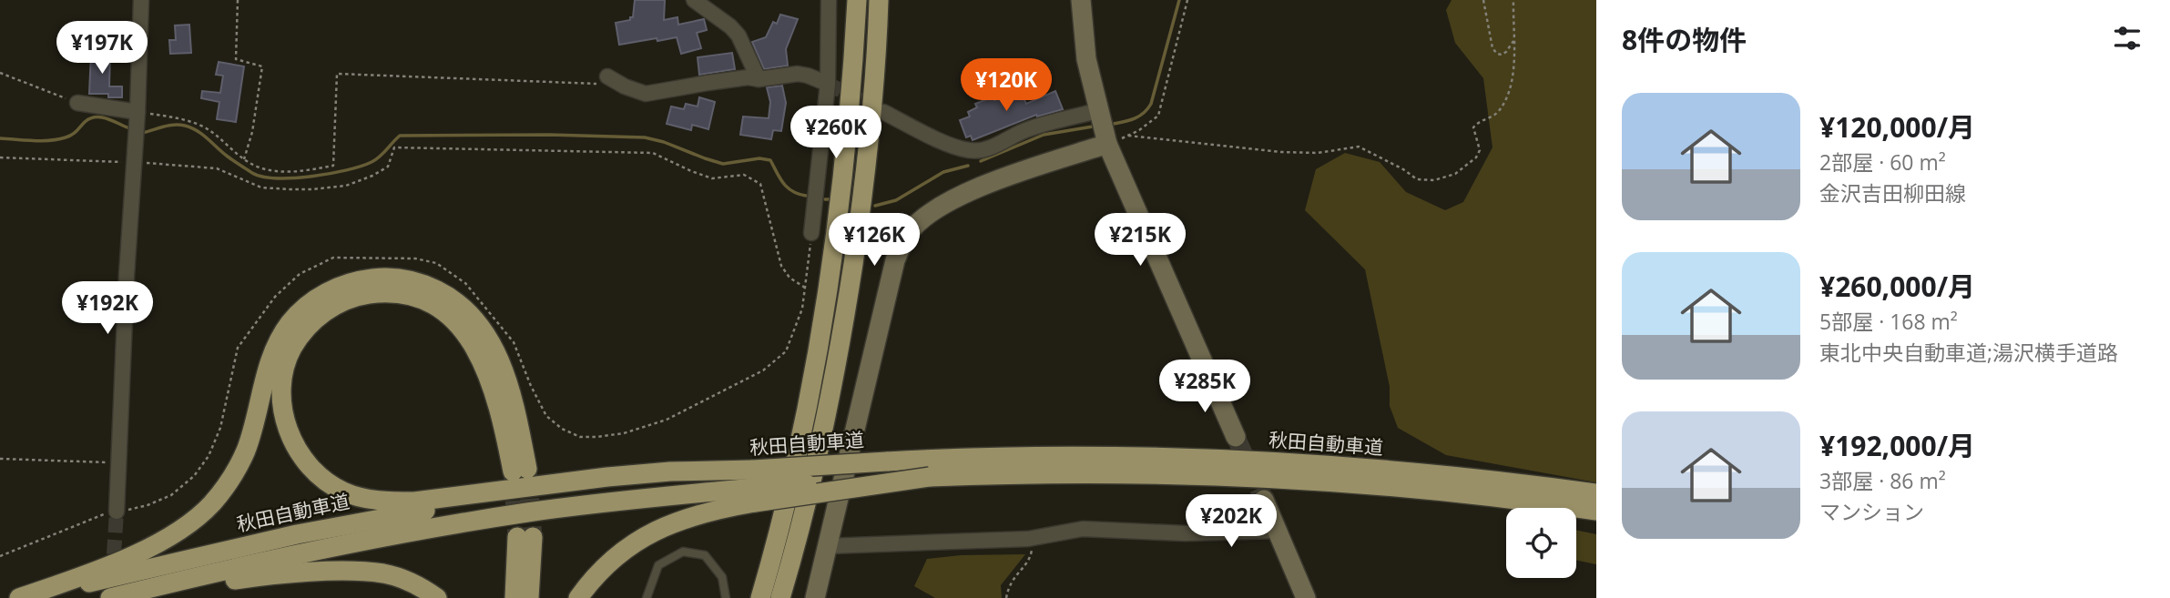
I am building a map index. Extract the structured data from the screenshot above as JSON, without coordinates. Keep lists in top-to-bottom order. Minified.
{"streets":{"highway":["秋田自動車道"]},"page":{"heading":"8件の物件","price":["¥197K","¥120K","¥260K","¥126K","¥215K","¥192K","¥285K","¥202K"],"list":[{"name":"¥120,000/月","note":"2部屋 · 60 m² · 金沢吉田柳田線"},{"name":"¥260,000/月","note":"5部屋 · 168 m² · 東北中央自動車道;湯沢横手道路"},{"name":"¥192,000/月","note":"3部屋 · 86 m² · マンション"}]}}
